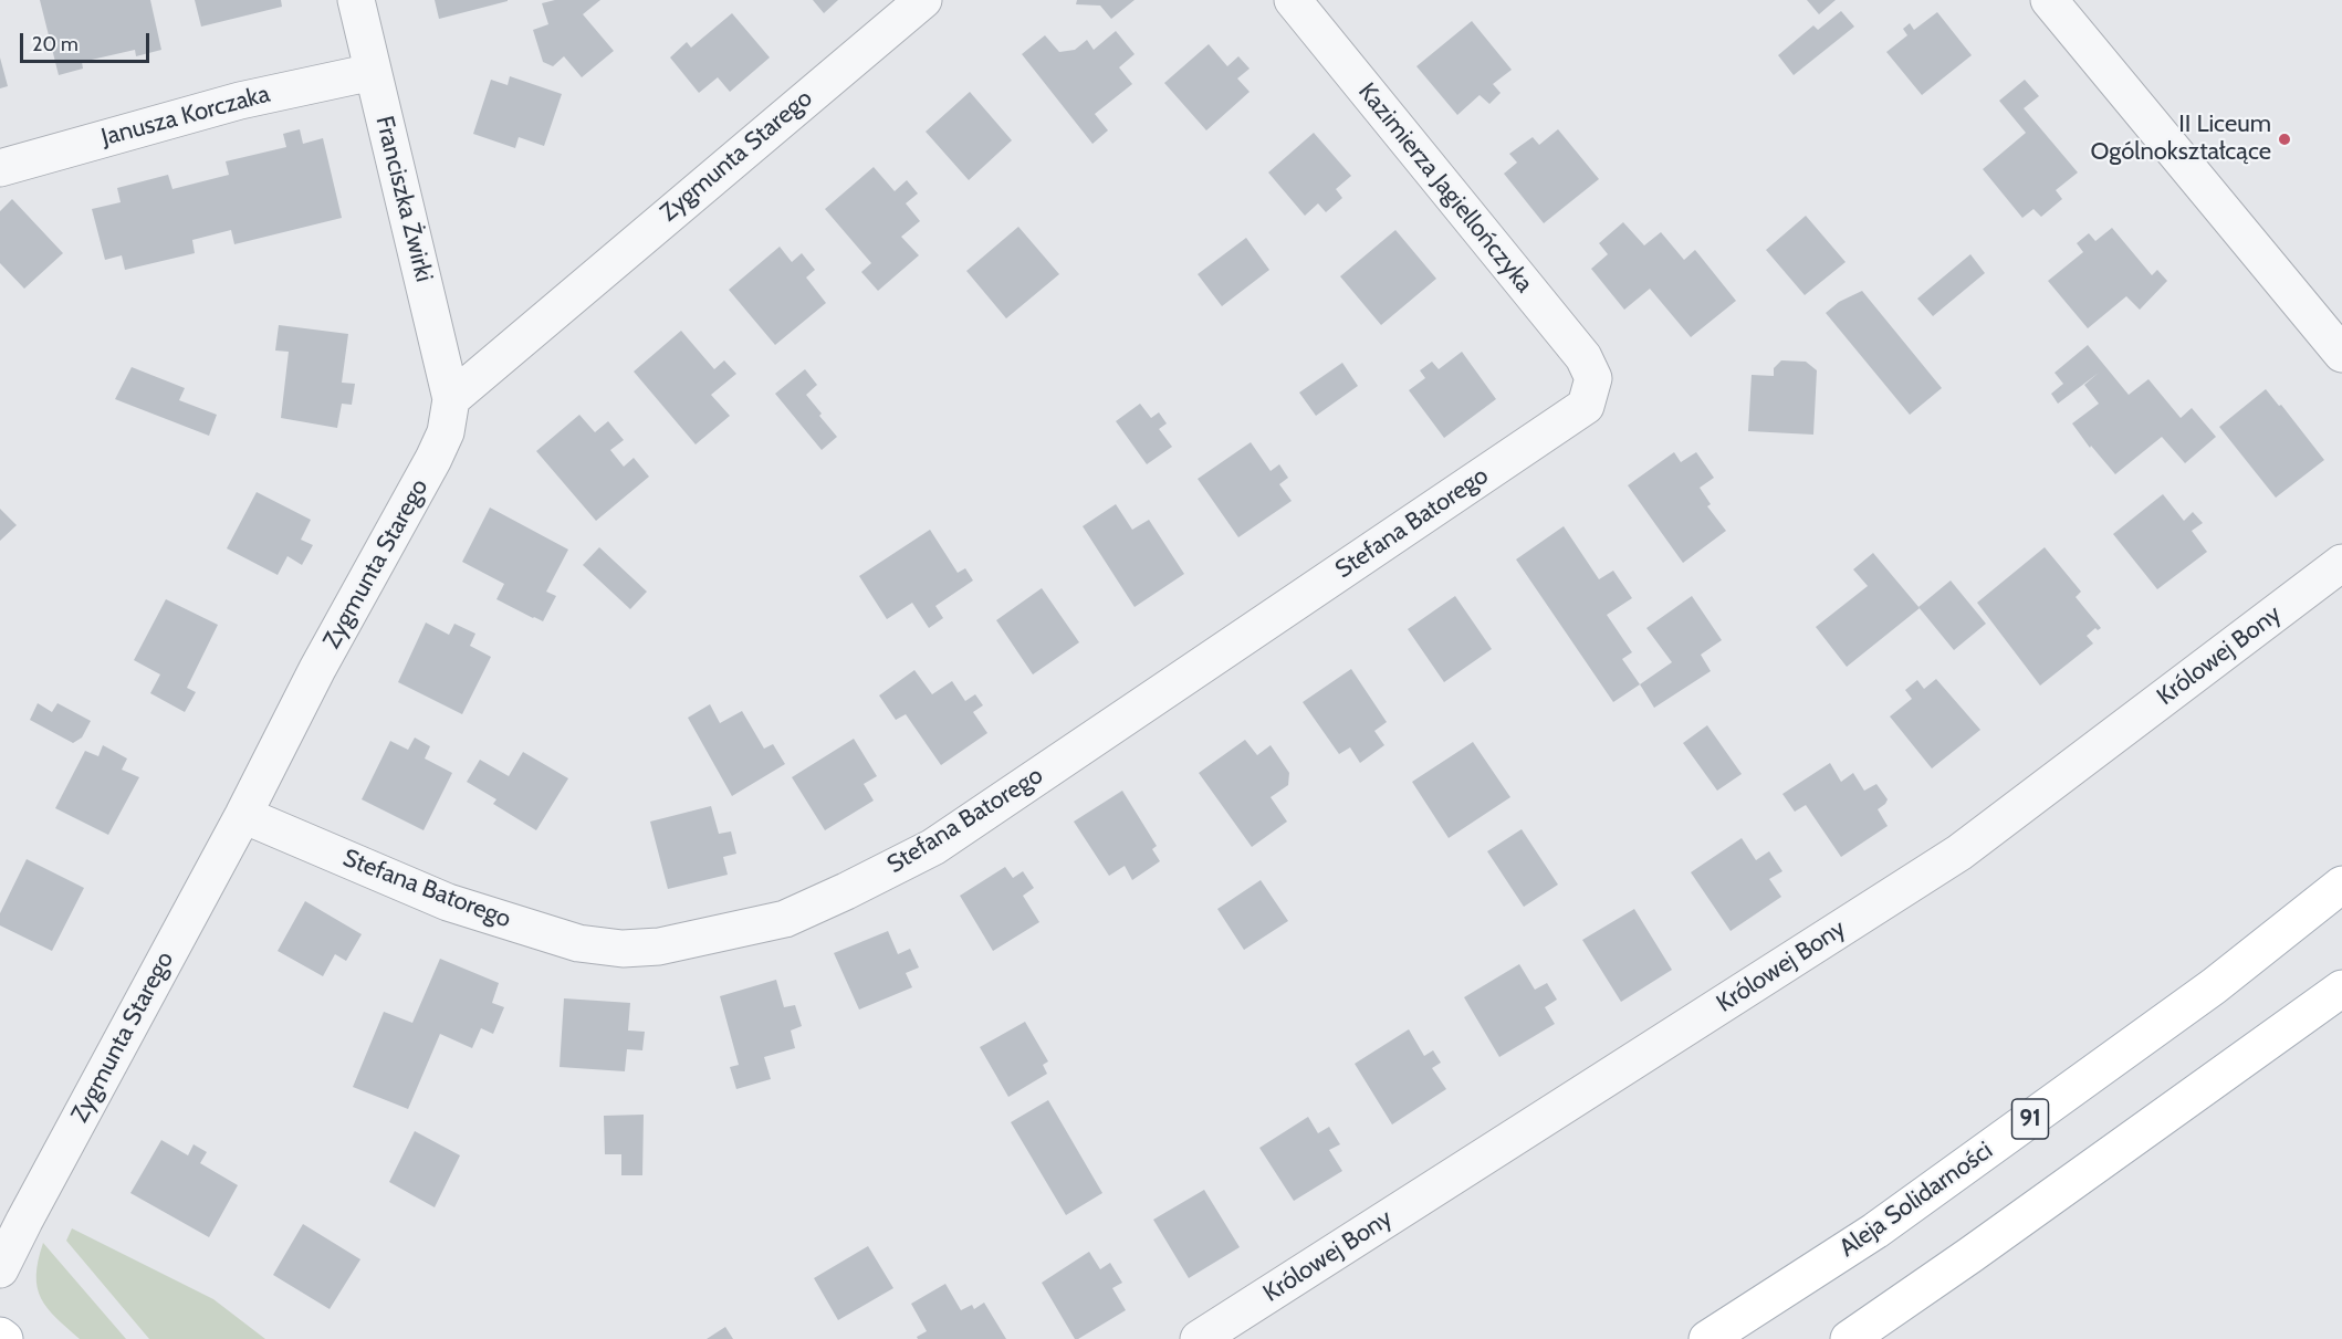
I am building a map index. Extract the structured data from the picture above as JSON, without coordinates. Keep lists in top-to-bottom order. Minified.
{"streets":{"main road":["91","Aleja Solidarności"],"street":["Janusza Korczaka","Zygmunta Starego","Kazimierza Jagiellończyka","Franciszka Żwirki","Stefana Batorego","Królowej Bony"]},"crossings":[["Janusza Korczaka","Franciszka Żwirki"],["Zygmunta Starego","Franciszka Żwirki"],["Zygmunta Starego","Stefana Batorego"],["Kazimierza Jagiellończyka","Stefana Batorego"]],"places":["II Liceum Ogólnokształcące"],"scale_bar":"20 m"}
